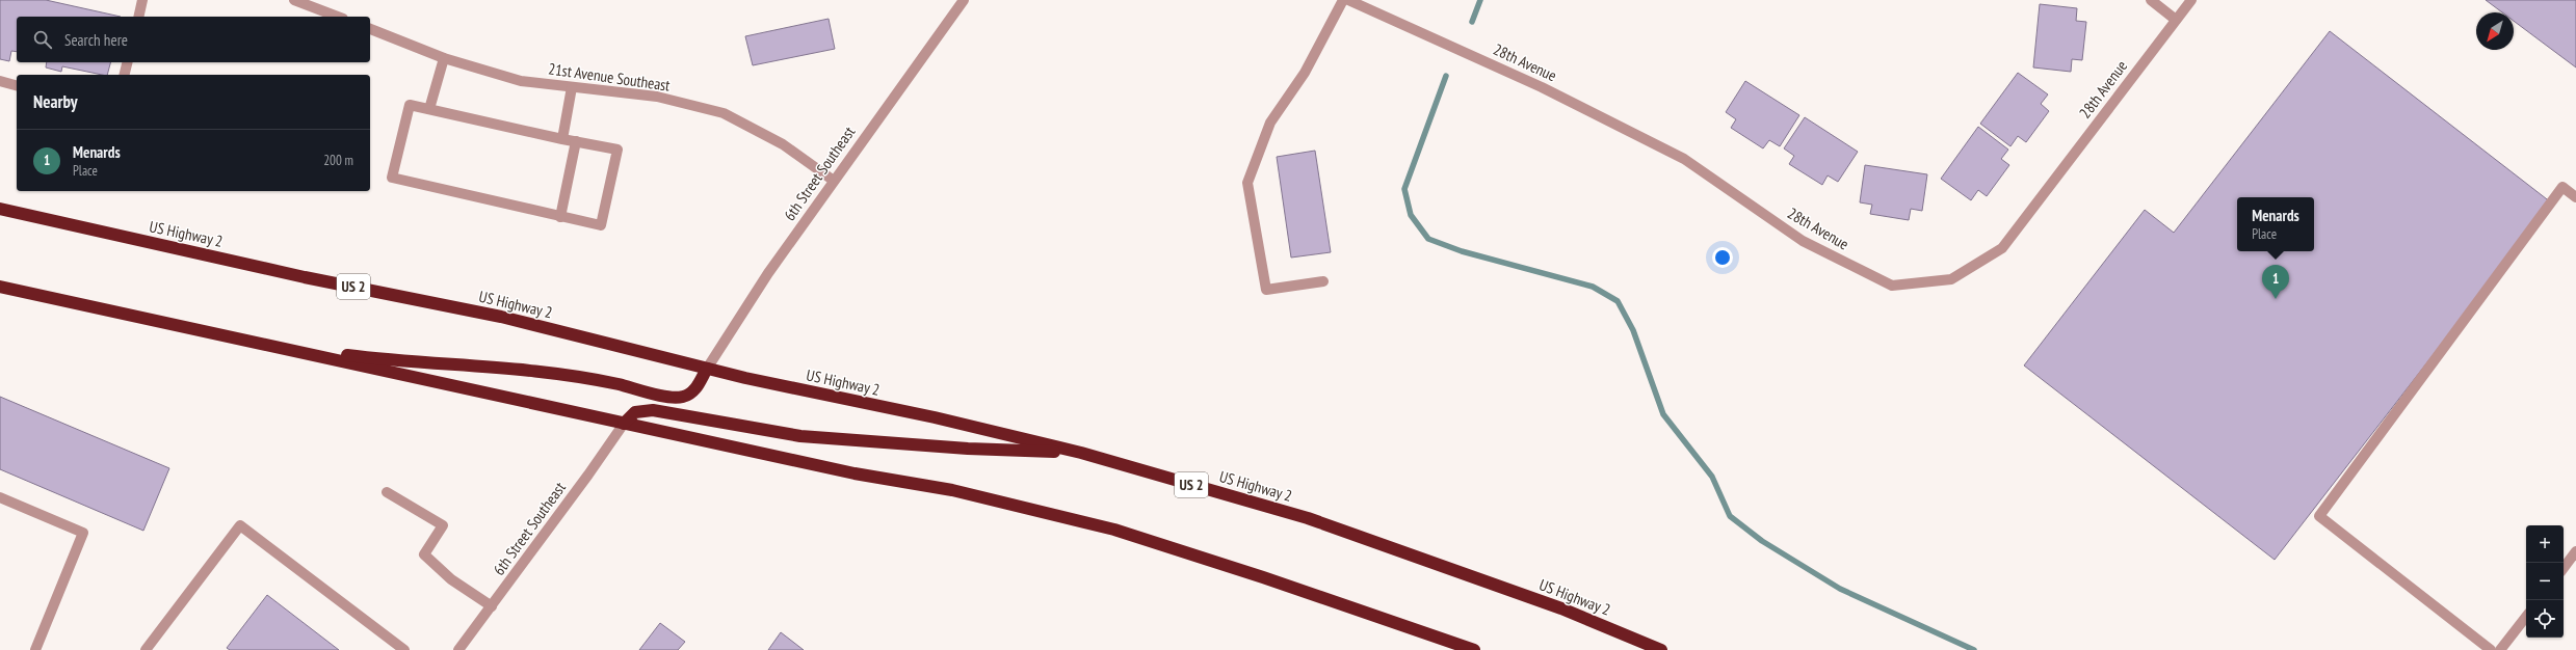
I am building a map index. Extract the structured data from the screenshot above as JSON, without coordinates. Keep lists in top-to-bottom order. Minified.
{"streets":{"highway":["US Highway 2","US 2"],"street":["28th Avenue","21st Avenue Southeast","6th Street Southeast"]},"crossings":[["21st Avenue Southeast","6th Street Southeast"],["6th Street Southeast","US Highway 2"]],"north":"bottom left","page":{"search":"Search here","heading":"Nearby","list":[{"mark":"1","name":"Menards","note":"Place","value":"200 m"}],"popup":["Menards","Place"],"pins":"1","map_buttons":["+","−"]}}
